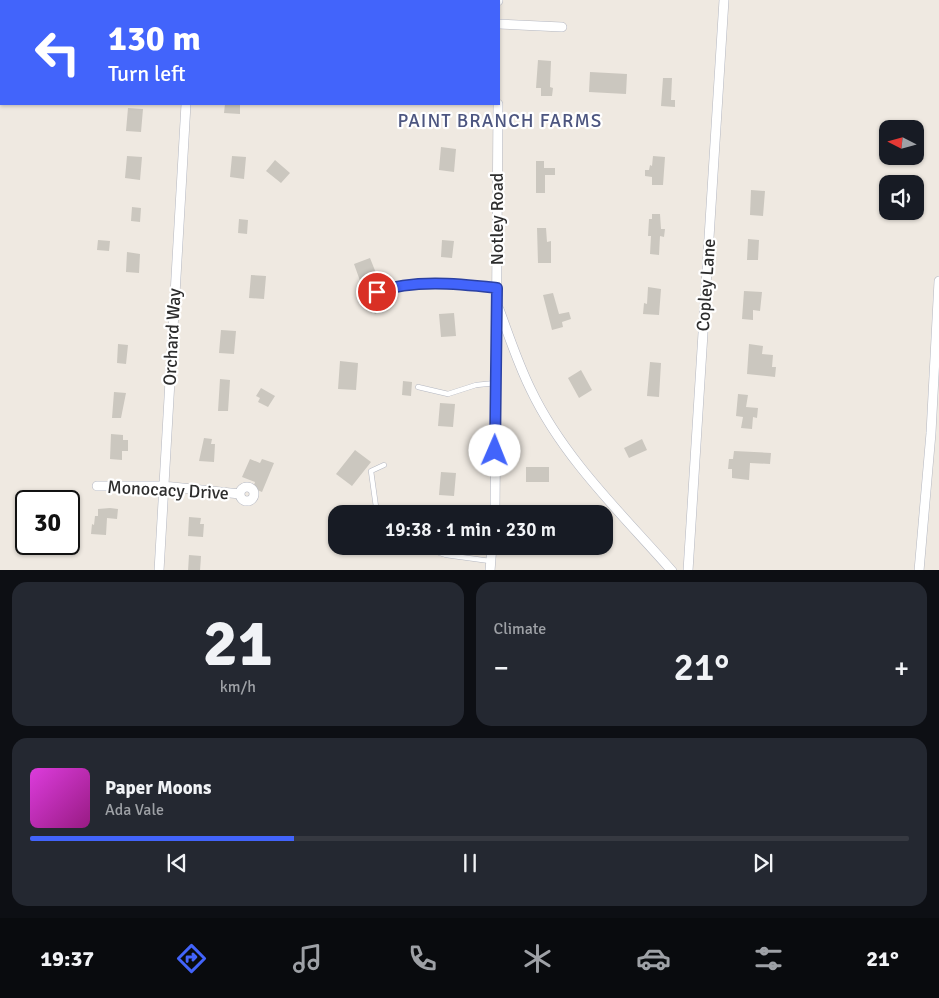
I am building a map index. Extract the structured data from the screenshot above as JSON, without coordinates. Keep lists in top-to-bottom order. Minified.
{"streets":{"street":["Notley Road","Copley Lane","Orchard Way","Monocacy Drive"]},"crossings":[["Orchard Way","Monocacy Drive"]],"districts":["PAINT BRANCH FARMS"],"north":"left","page":{"turn":["130 m","Turn left"],"limit":"30","trip":"19:38 · 1 min · 230 m","tile":[["21","km/h"],"Climate"],"heat":["−","21°","+"],"song":["Paper Moons","Ada Vale"],"tabs":["19:37","21°"]}}
